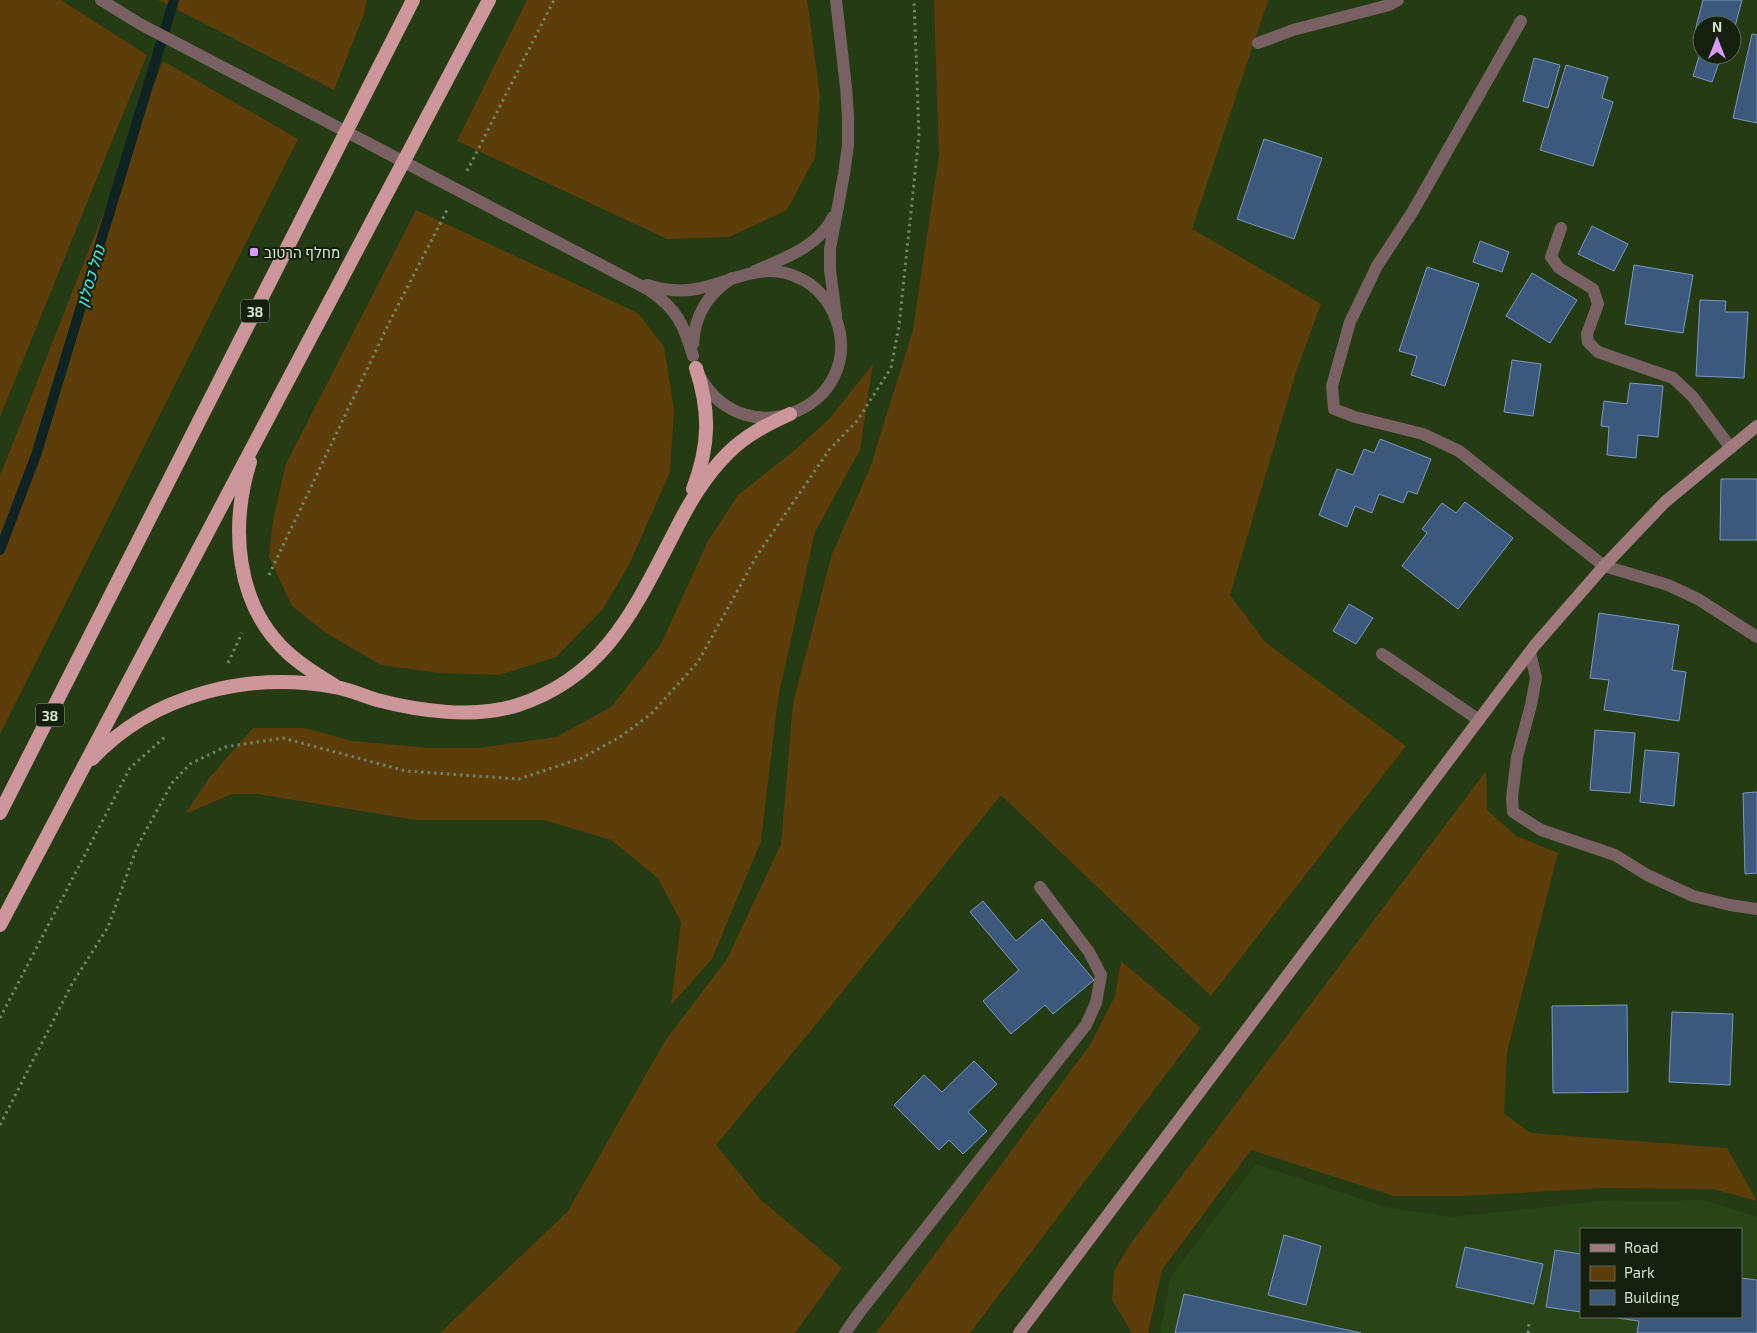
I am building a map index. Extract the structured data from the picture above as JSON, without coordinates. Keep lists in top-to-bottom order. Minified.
{"streets":{"highway":["38"]},"water":["נחל כסלון"],"places":{"transit":["מחלף הרטוב"]},"legend":["Road","Park","Building"],"north":"top"}
